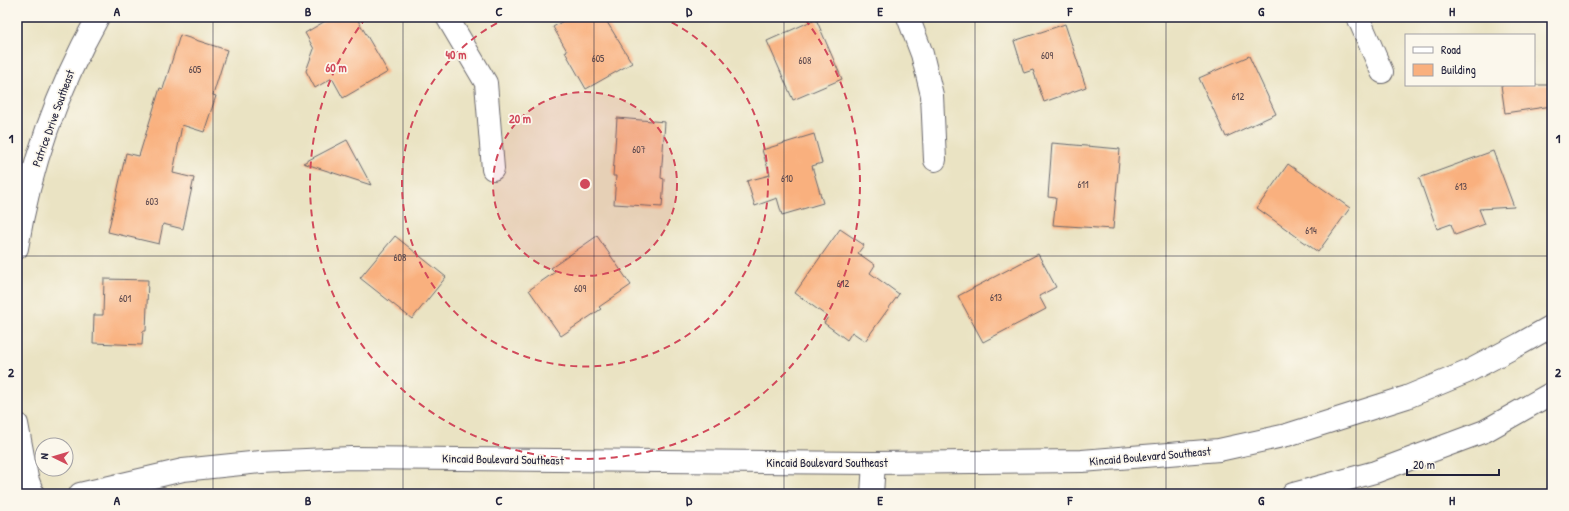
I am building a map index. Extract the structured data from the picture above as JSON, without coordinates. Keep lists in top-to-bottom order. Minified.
{"streets":{"street":["Patrice Drive Southeast","Kincaid Boulevard Southeast"]},"house_numbers":["609","605","608","605","612","607","610","611","613","603","614","608","612","609","613","601"],"legend":["Road","Building"],"scale_bar":"20 m","north":"left","grid":{"columns":["A","B","C","D","E","F","G","H"],"rows":["1","2"]},"rings":["40 m","60 m","20 m"]}
